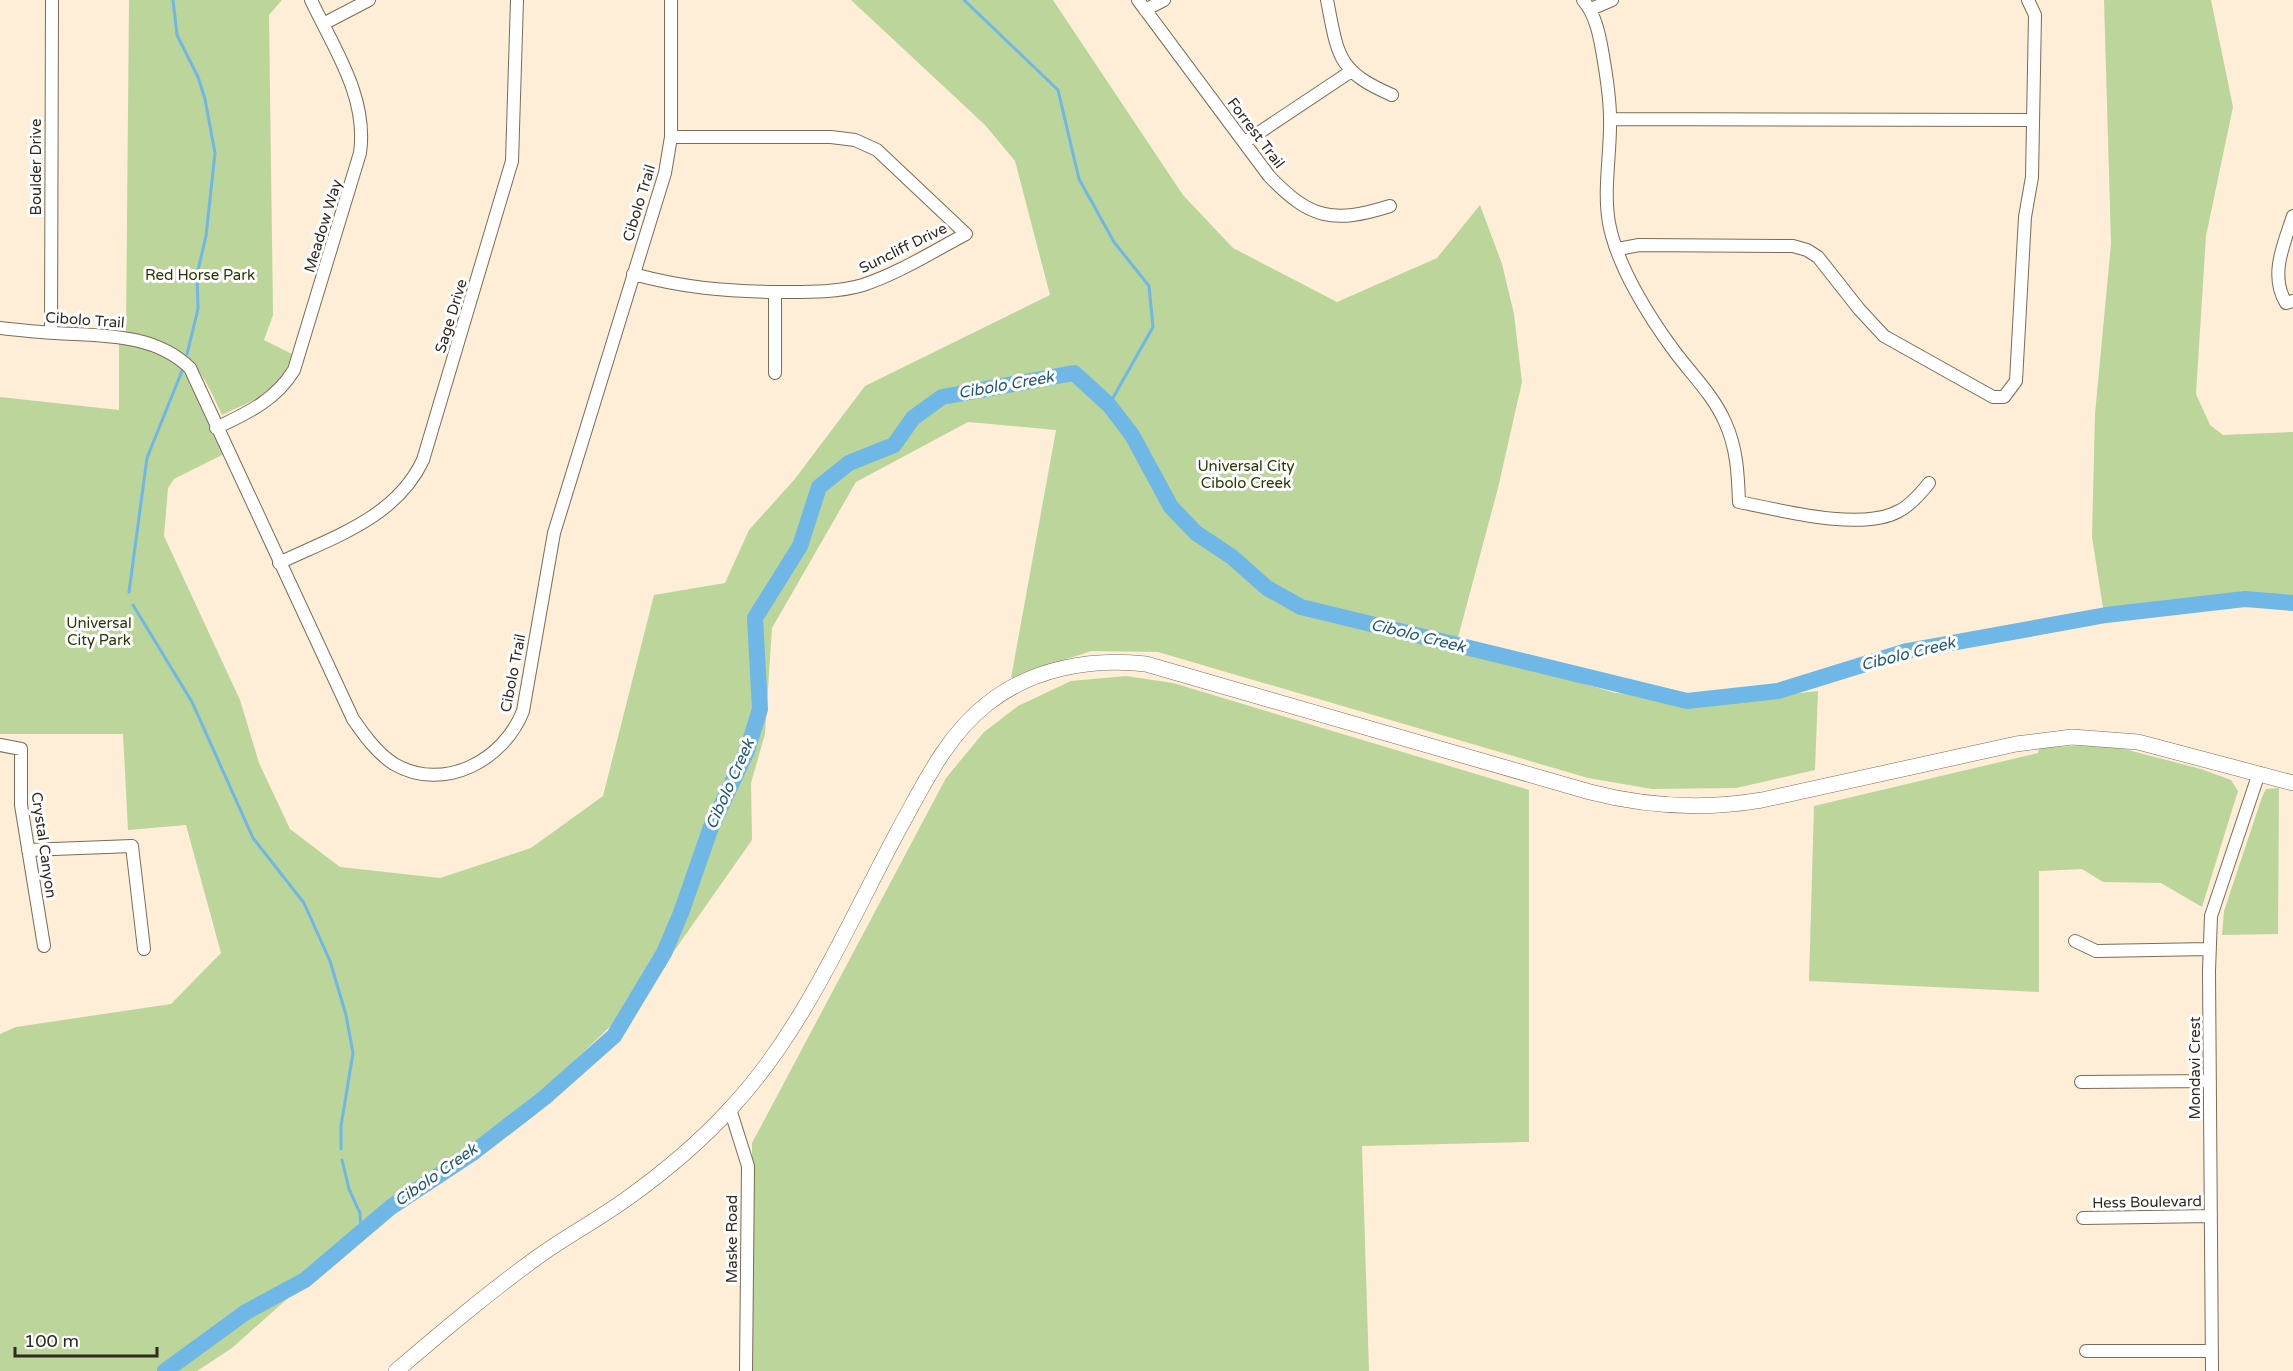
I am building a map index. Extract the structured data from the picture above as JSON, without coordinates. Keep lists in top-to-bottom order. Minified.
{"streets":{"street":["Forrest Trail","Boulder Drive","Cibolo Trail","Meadow Way","Suncliff Drive","Sage Drive","Crystal Canyon","Mondavi Crest","Hess Boulevard","Maske Road"]},"crossings":[["Boulder Drive","Cibolo Trail"],["Cibolo Trail","Meadow Way"],["Cibolo Trail","Suncliff Drive"],["Cibolo Trail","Sage Drive"],["Mondavi Crest","Hess Boulevard"]],"water":["Cibolo Creek"],"parks":["Red Horse Park","Universal City Cibolo Creek","Universal City Park"],"scale_bar":"100 m"}
